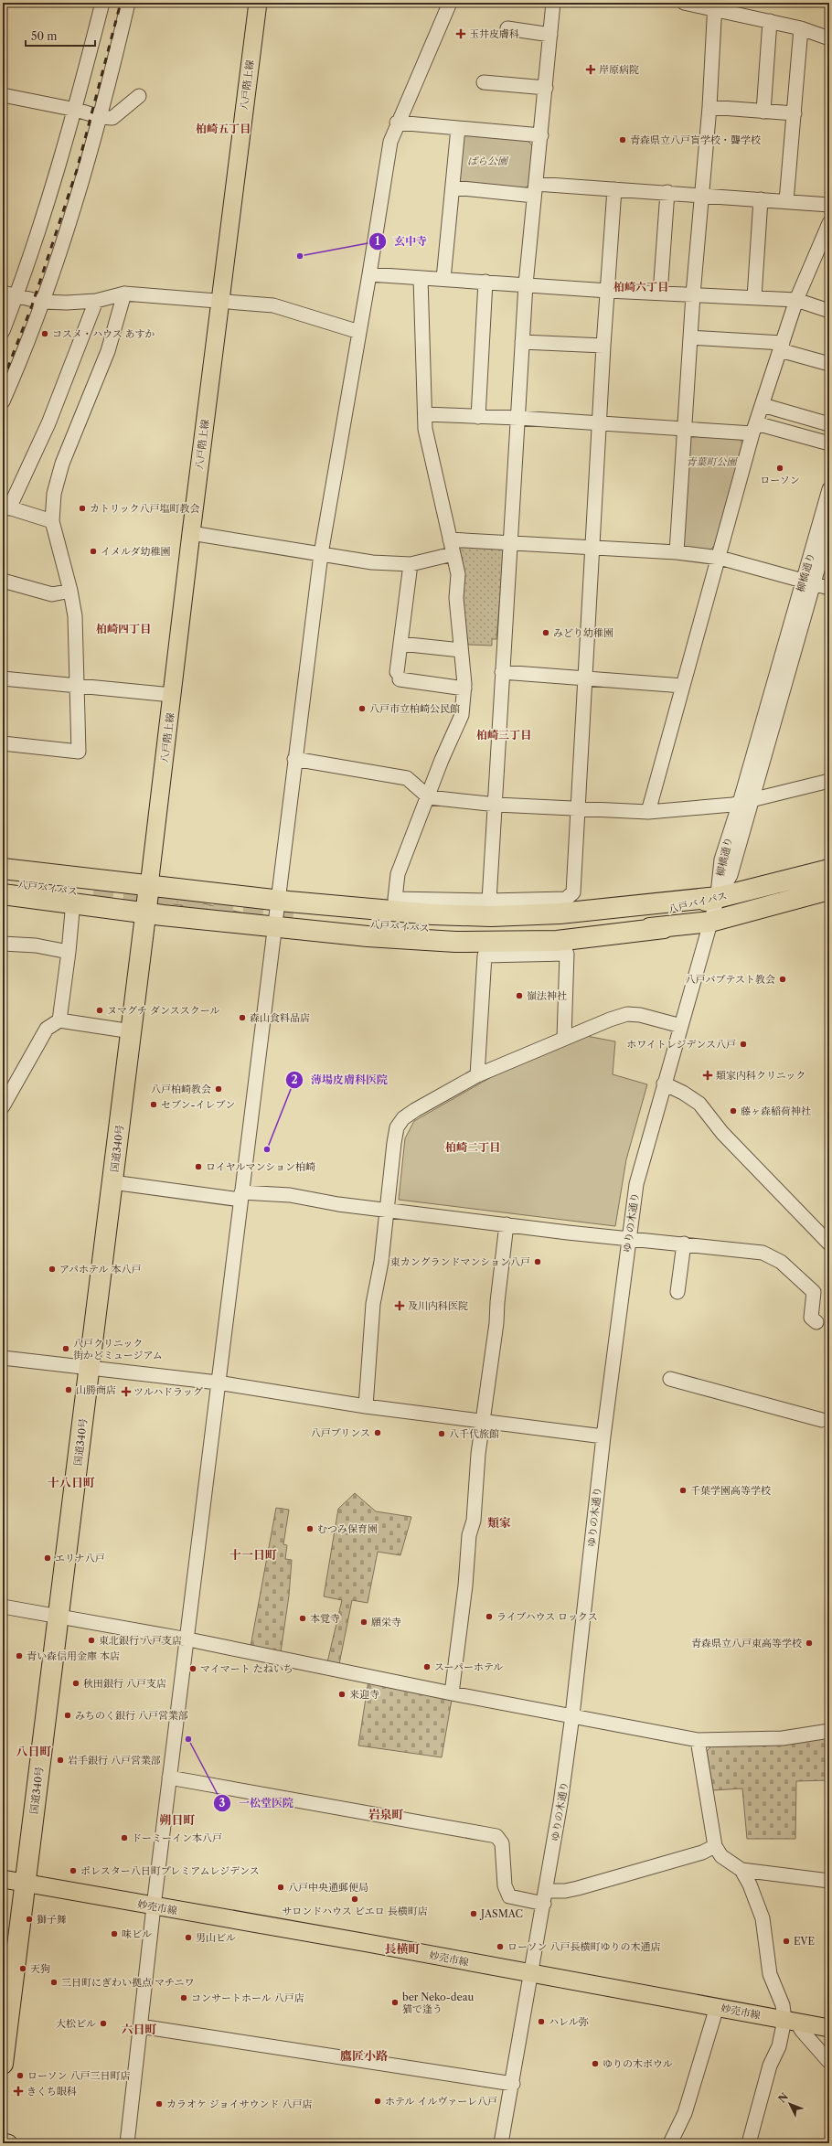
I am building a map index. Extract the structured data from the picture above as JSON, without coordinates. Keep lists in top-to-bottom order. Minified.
{"streets":{"highway":["八戸バイパス","国道340号"],"main road":["八戸階上線","妙売市線"],"street":["柳橋通り","ゆりの木通り"]},"crossings":[["八戸階上線","国道340号"],["柳橋通り","八戸バイパス"],["柳橋通り","ゆりの木通り"],["八戸バイパス","ゆりの木通り"],["国道340号","妙売市線"],["ゆりの木通り","妙売市線"]],"districts":["柏崎五丁目","柏崎六丁目","柏崎四丁目","柏崎三丁目","柏崎二丁目","十八日町","類家","十一日町","八日町","岩泉町","朔日町","長横町","六日町","鷹匠小路"],"parks":["ばら公園","青葉町公園"],"places":{"health":["玉井皮膚科","岸原病院","類家内科クリニック","及川内科医院","ツルハドラッグ","きくち眼科"],"other":["青森県立八戸盲学校・聾学校","玄中寺","コスメ・ハウス あすか","ローソン","カトリック八戸塩町教会","イメルダ幼稚園","みどり幼稚園","八戸市立柏崎公民館","八戸バプテスト教会","嶺法神社","ヌマグチ ダンススクール","森山食料品店","ホワイトレジデンス八戸","八戸柏崎教会","セブン-イレブン","藤ヶ森稲荷神社","薄場皮膚科医院","ロイヤルマンション柏崎","東カングランドマンション八戸","アパホテル 本八戸","八戸クリニック 街かどミュージアム","山勝商店","八戸プリンス","八千代旅館","千葉学園高等学校","むつみ保育園","エリナ八戸","ライブハウス ロックス","本覚寺","願栄寺","東北銀行 八戸支店","青森県立八戸東高等学校","青い森信用金庫 本店","スーパーホテル","マイマート たねいち","秋田銀行 八戸支店","来迎寺","みちのく銀行 八戸営業部","一松堂医院","岩手銀行 八戸営業部","ドーミーイン本八戸","ポレスター八日町プレミアムレジデンス","八戸中央通郵便局","サロンドハウス ピエロ 長横町店","JASMAC","獅子舞","味ビル","男山ビル","EVE","ローソン 八戸長横町ゆりの木通店","天狗","三日町にぎわい拠点 マチニワ","コンサートホール 八戸店","ber Neko-deau 猫で逢う","ハレル弥","大松ビル","ゆりの木ボウル","ローソン 八戸三日町店","ホテル イルヴァーレ八戸","カラオケ ジョイサウンド 八戸店"]},"scale_bar":"50 m","north":"top left"}
